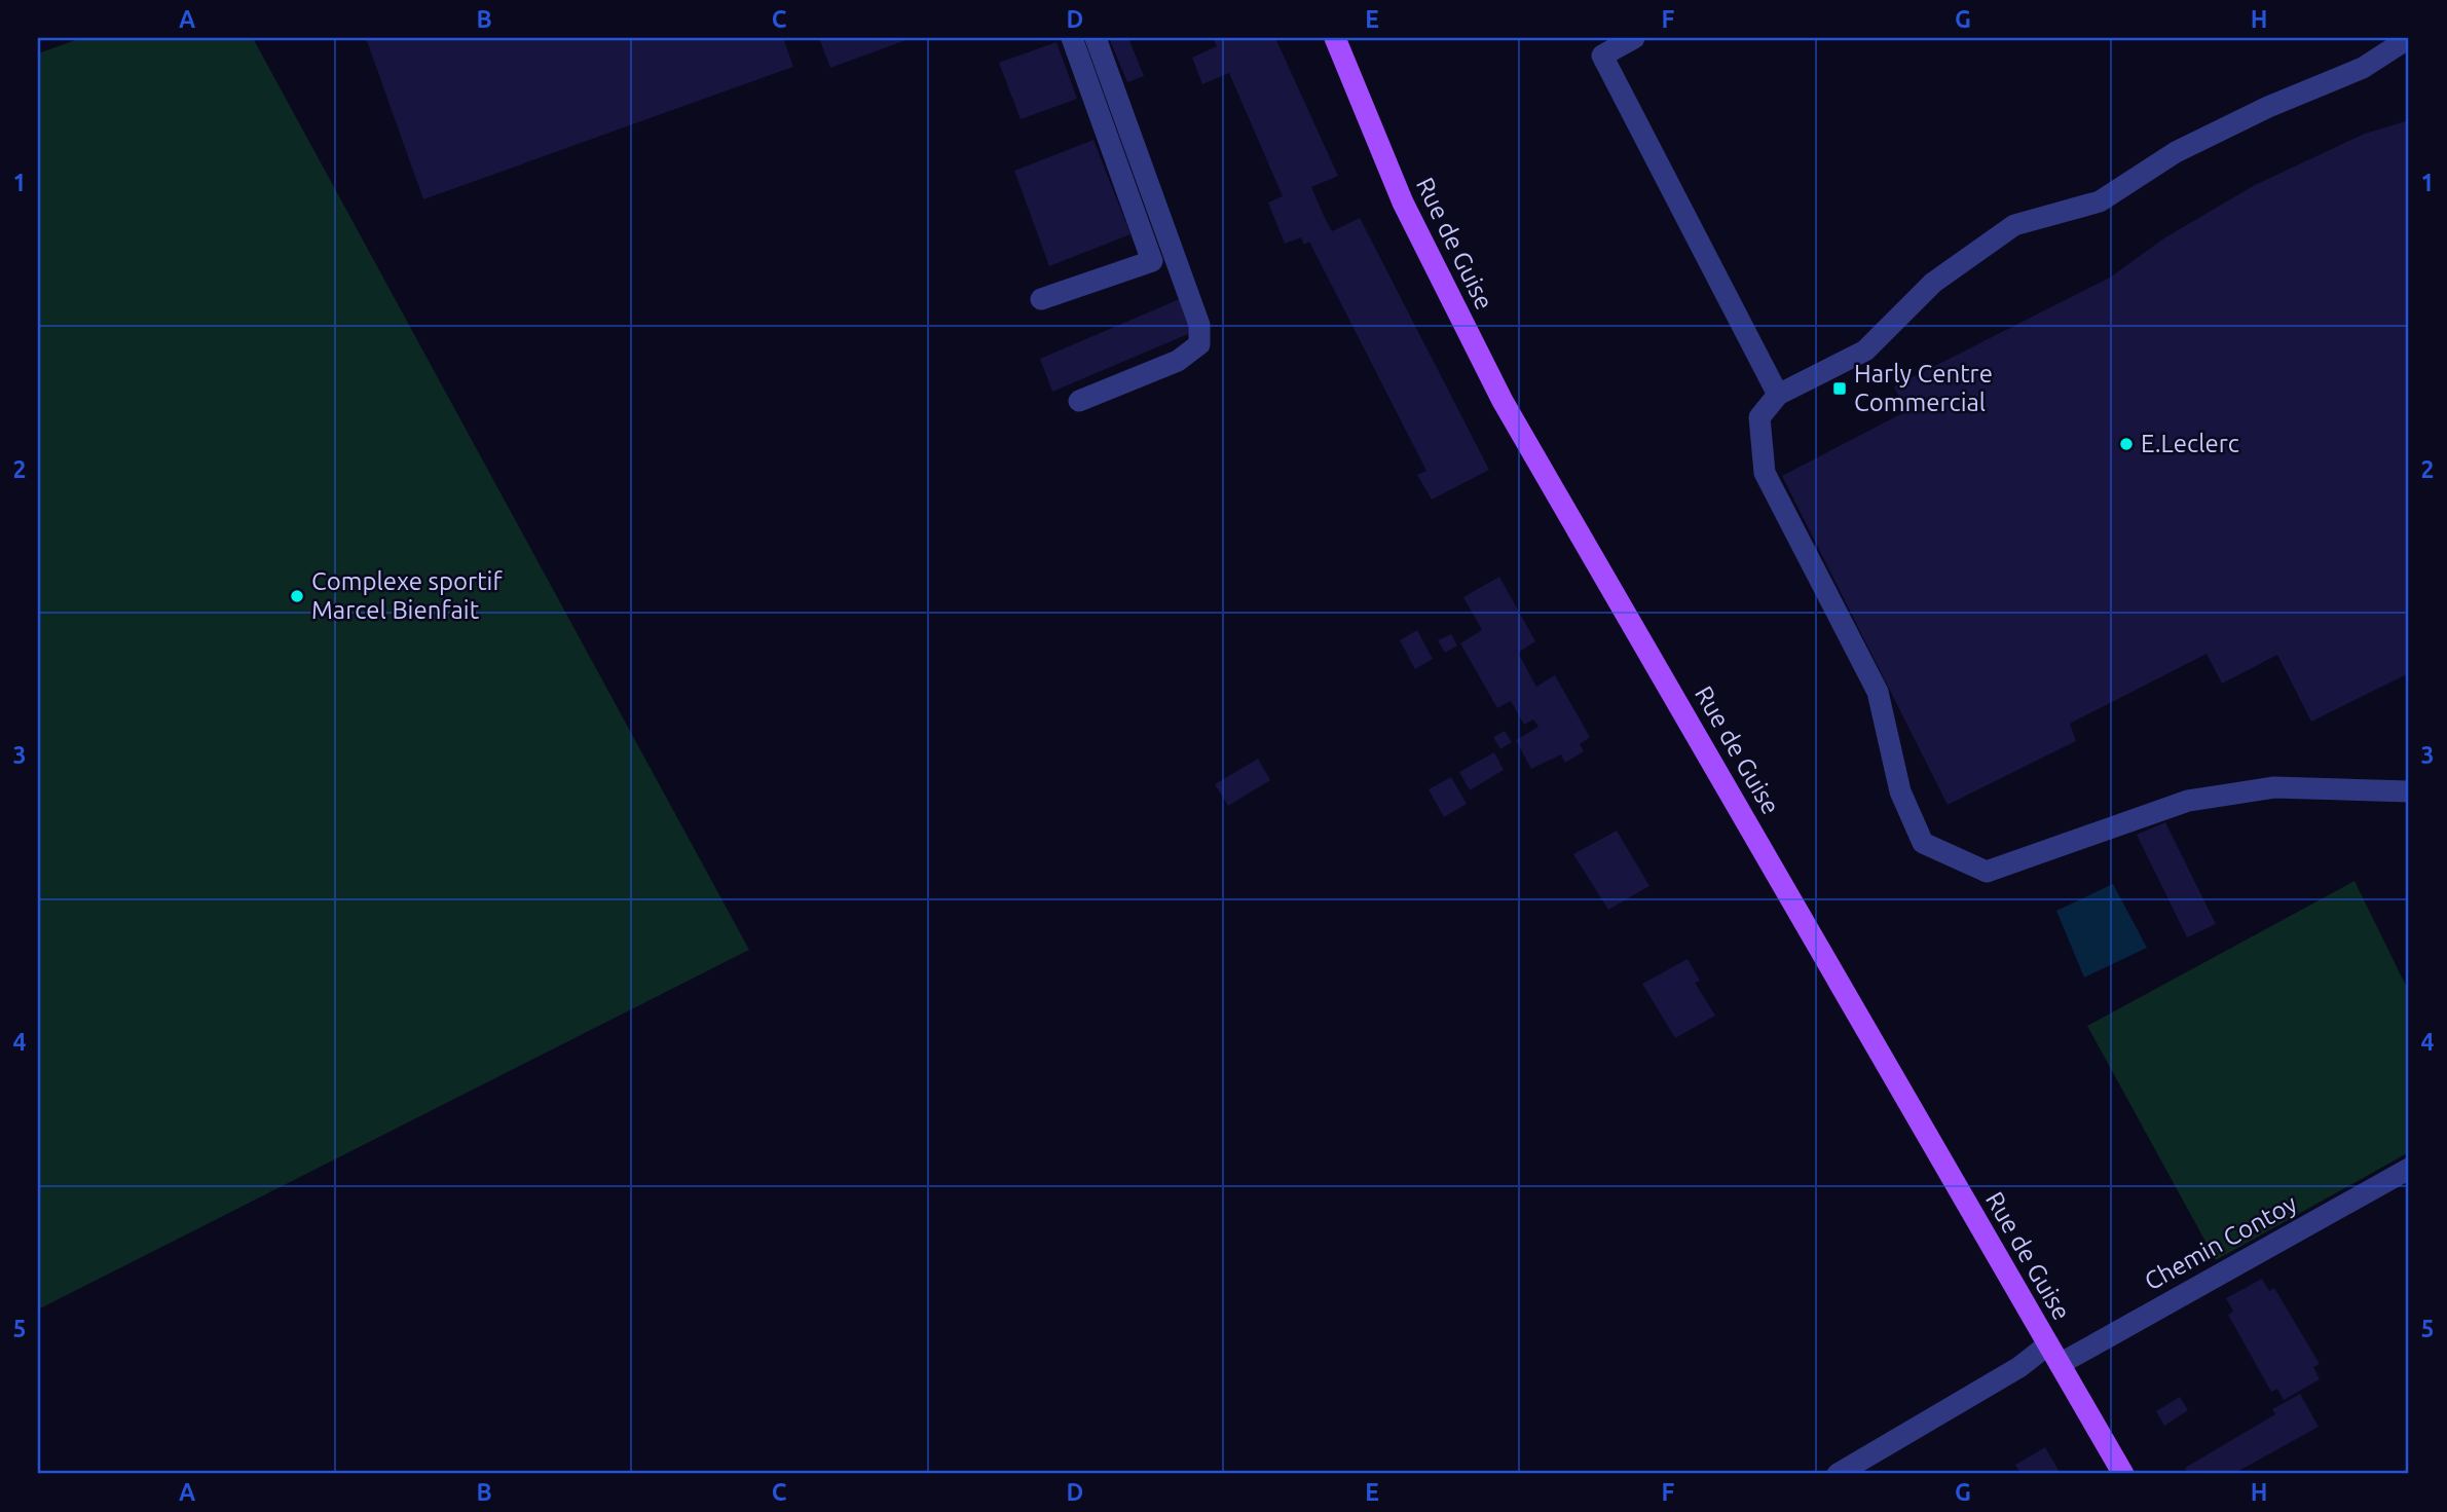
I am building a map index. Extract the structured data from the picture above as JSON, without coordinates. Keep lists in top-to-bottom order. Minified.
{"streets":{"main road":["Rue de Guise"],"street":["Chemin Contoy"]},"crossings":[["Rue de Guise","Chemin Contoy"]],"places":{"transit":["Harly Centre Commercial"],"other":["E.Leclerc","Complexe sportif Marcel Bienfait"]},"grid":{"columns":["A","B","C","D","E","F","G","H"],"rows":["1","2","3","4","5"]}}
